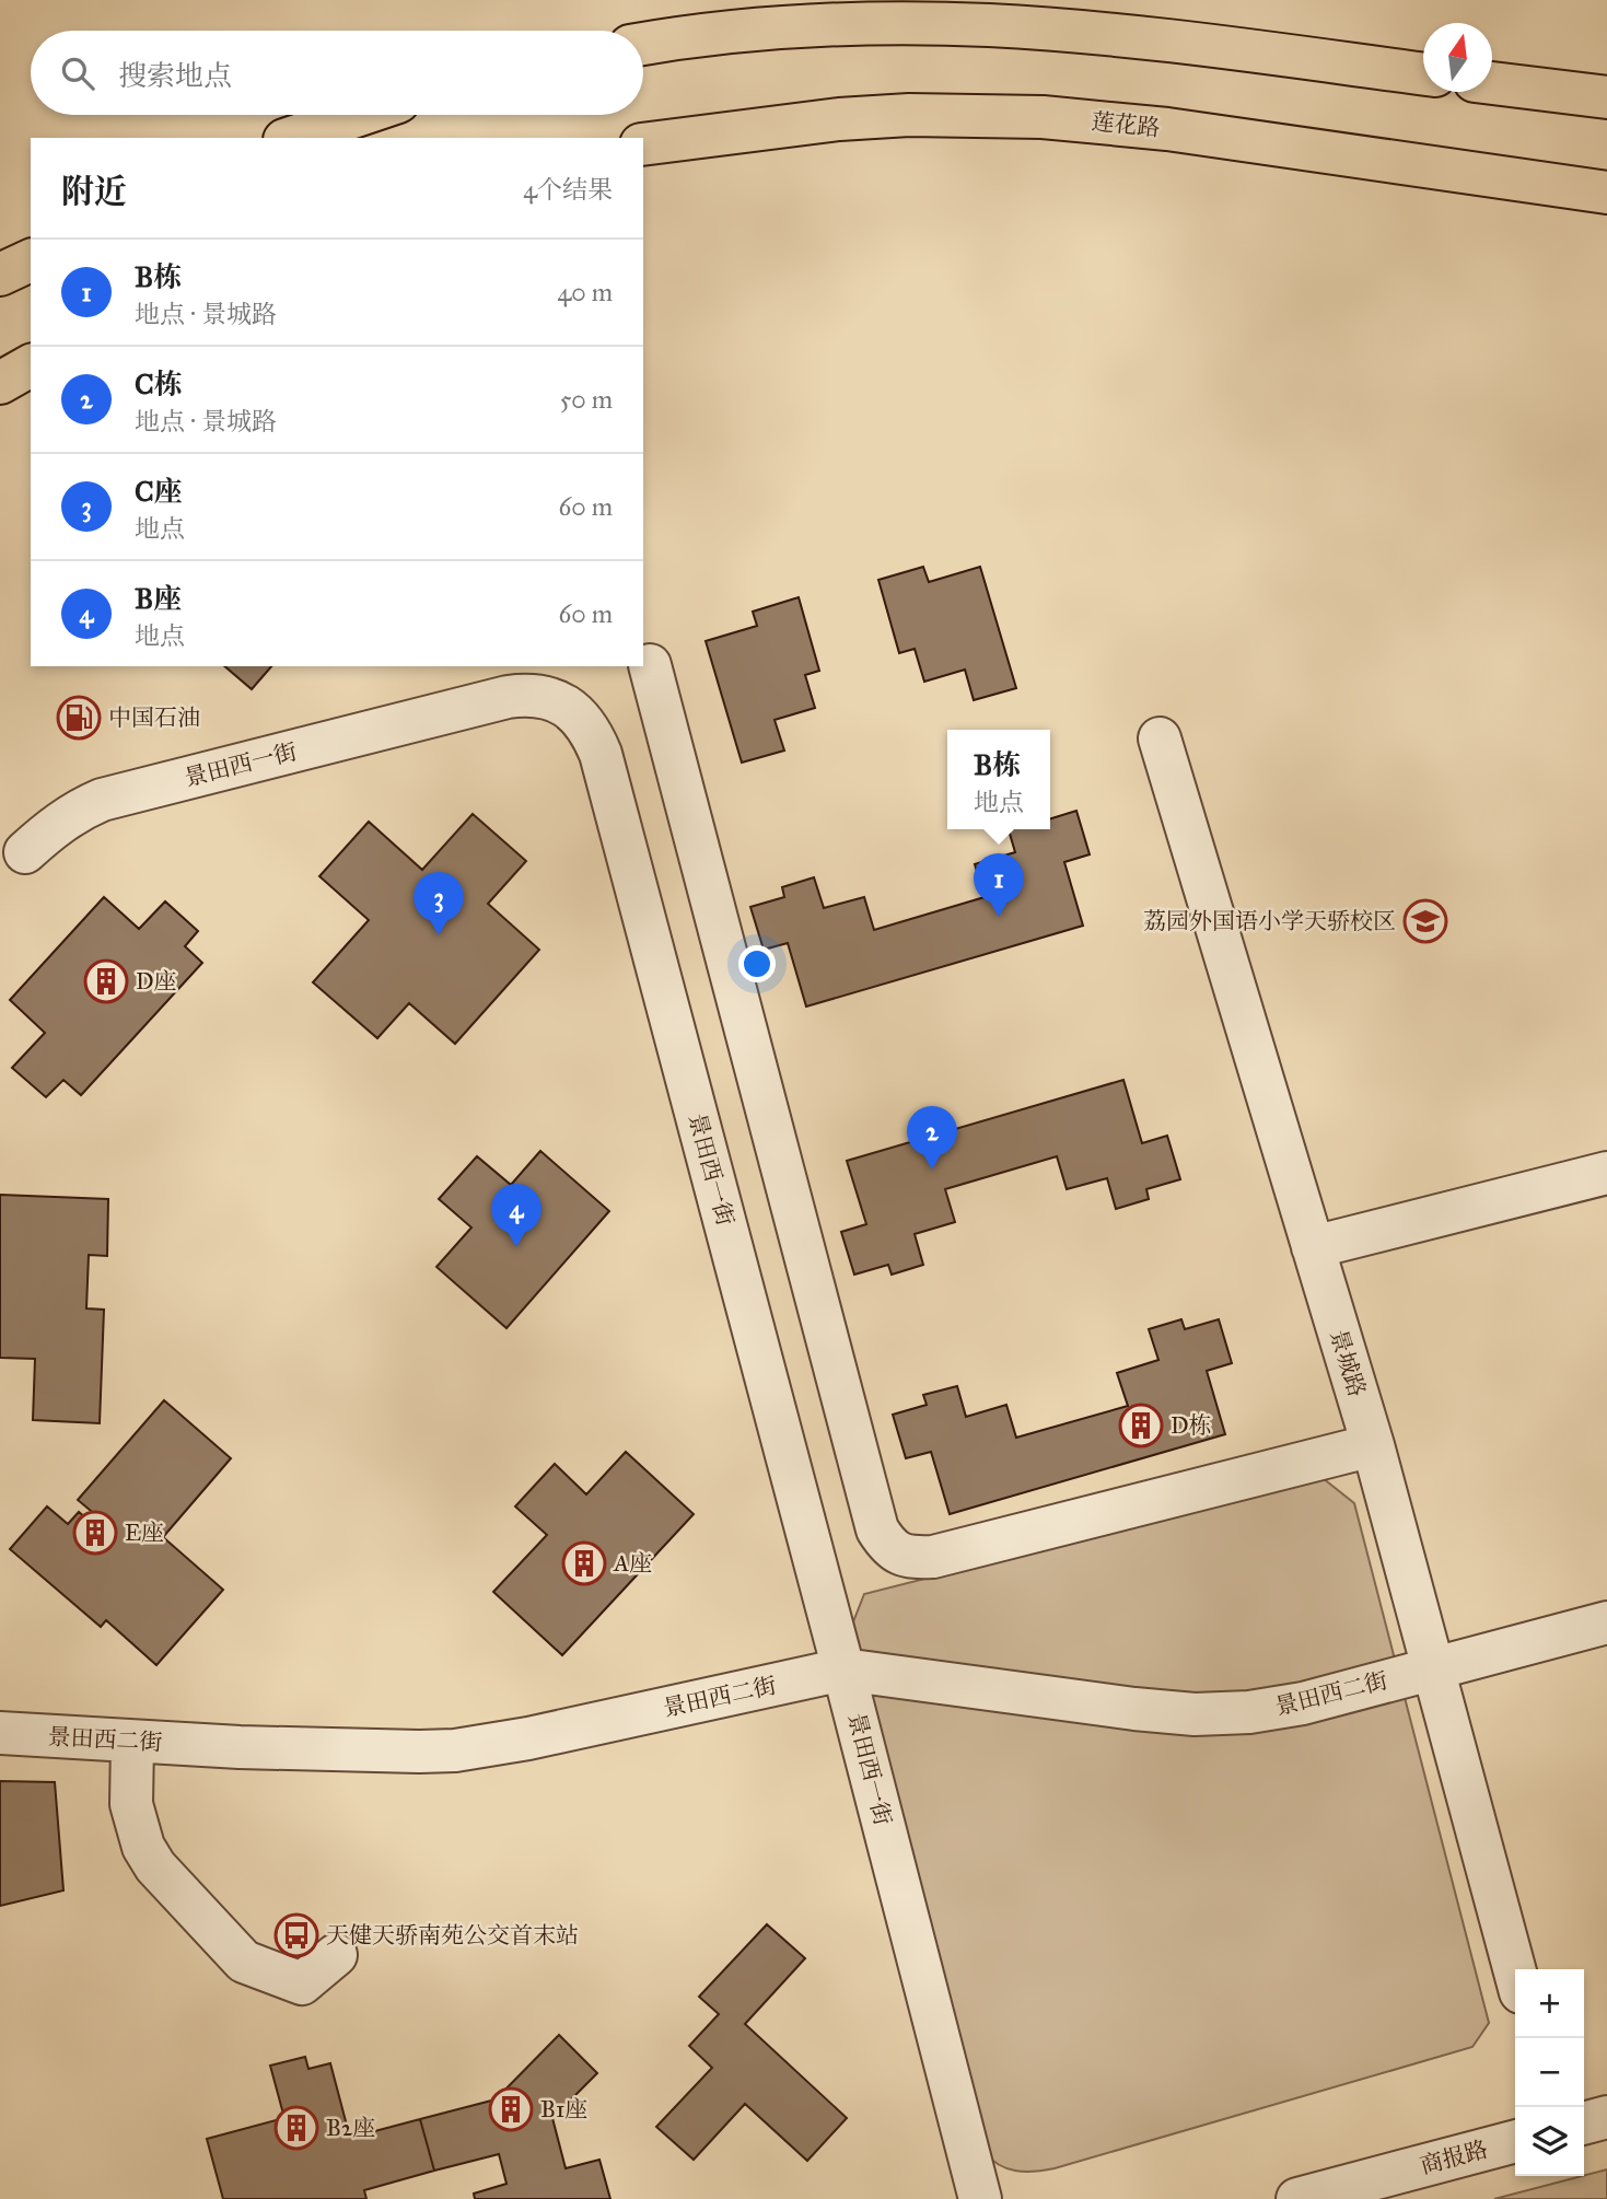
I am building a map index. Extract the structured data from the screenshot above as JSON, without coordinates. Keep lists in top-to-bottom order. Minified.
{"streets":{"main road":["莲花路"],"street":["景田西一街","景城路","景田西二街","商报路"]},"crossings":[["景田西一街","景田西二街"],["景城路","景田西二街"]],"places":{"fuel station":["中国石油"],"school or university":["荔园外国语小学天骄校区"],"building":["D座","D栋","E座","A座","B1座","B2座"],"bus stop":["天健天骄南苑公交首末站"]},"north":"top","page":{"search":"搜索地点","heading":["附近","4个结果"],"list":[{"mark":"1","name":"B栋","note":"地点 · 景城路","value":"40 m"},{"mark":"2","name":"C栋","note":"地点 · 景城路","value":"50 m"},{"mark":"3","name":"C座","note":"地点","value":"60 m"},{"mark":"4","name":"B座","note":"地点","value":"60 m"}],"popup":["B栋","地点"],"pins":["1","3","2","4"],"map_buttons":["+","−"]}}
